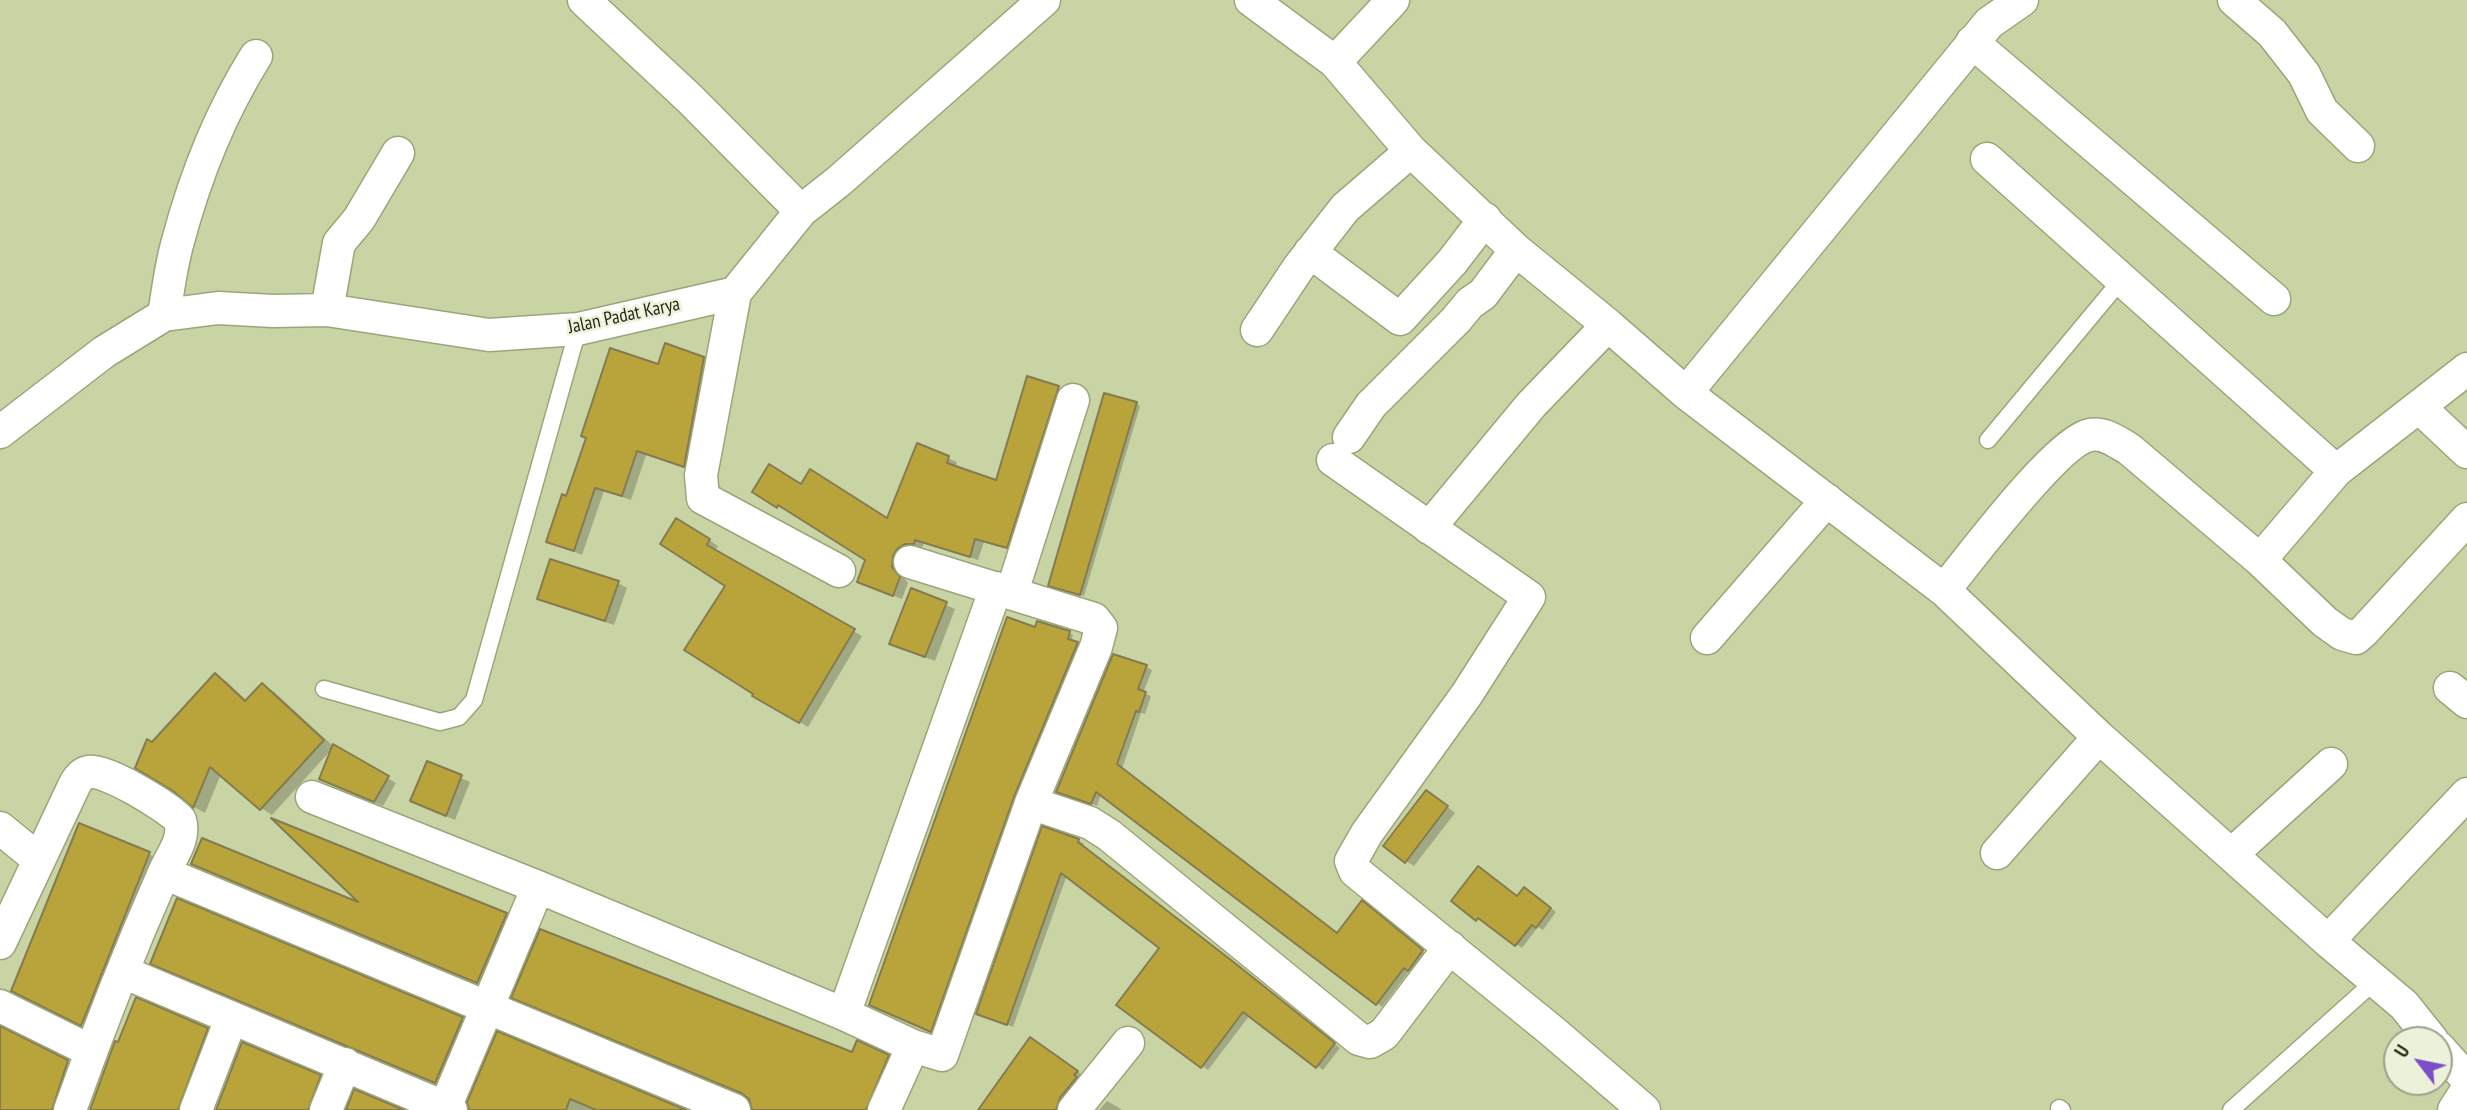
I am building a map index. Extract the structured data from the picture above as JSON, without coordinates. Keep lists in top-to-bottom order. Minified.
{"streets":{"street":["Jalan Padat Karya"]},"north":"top left"}
